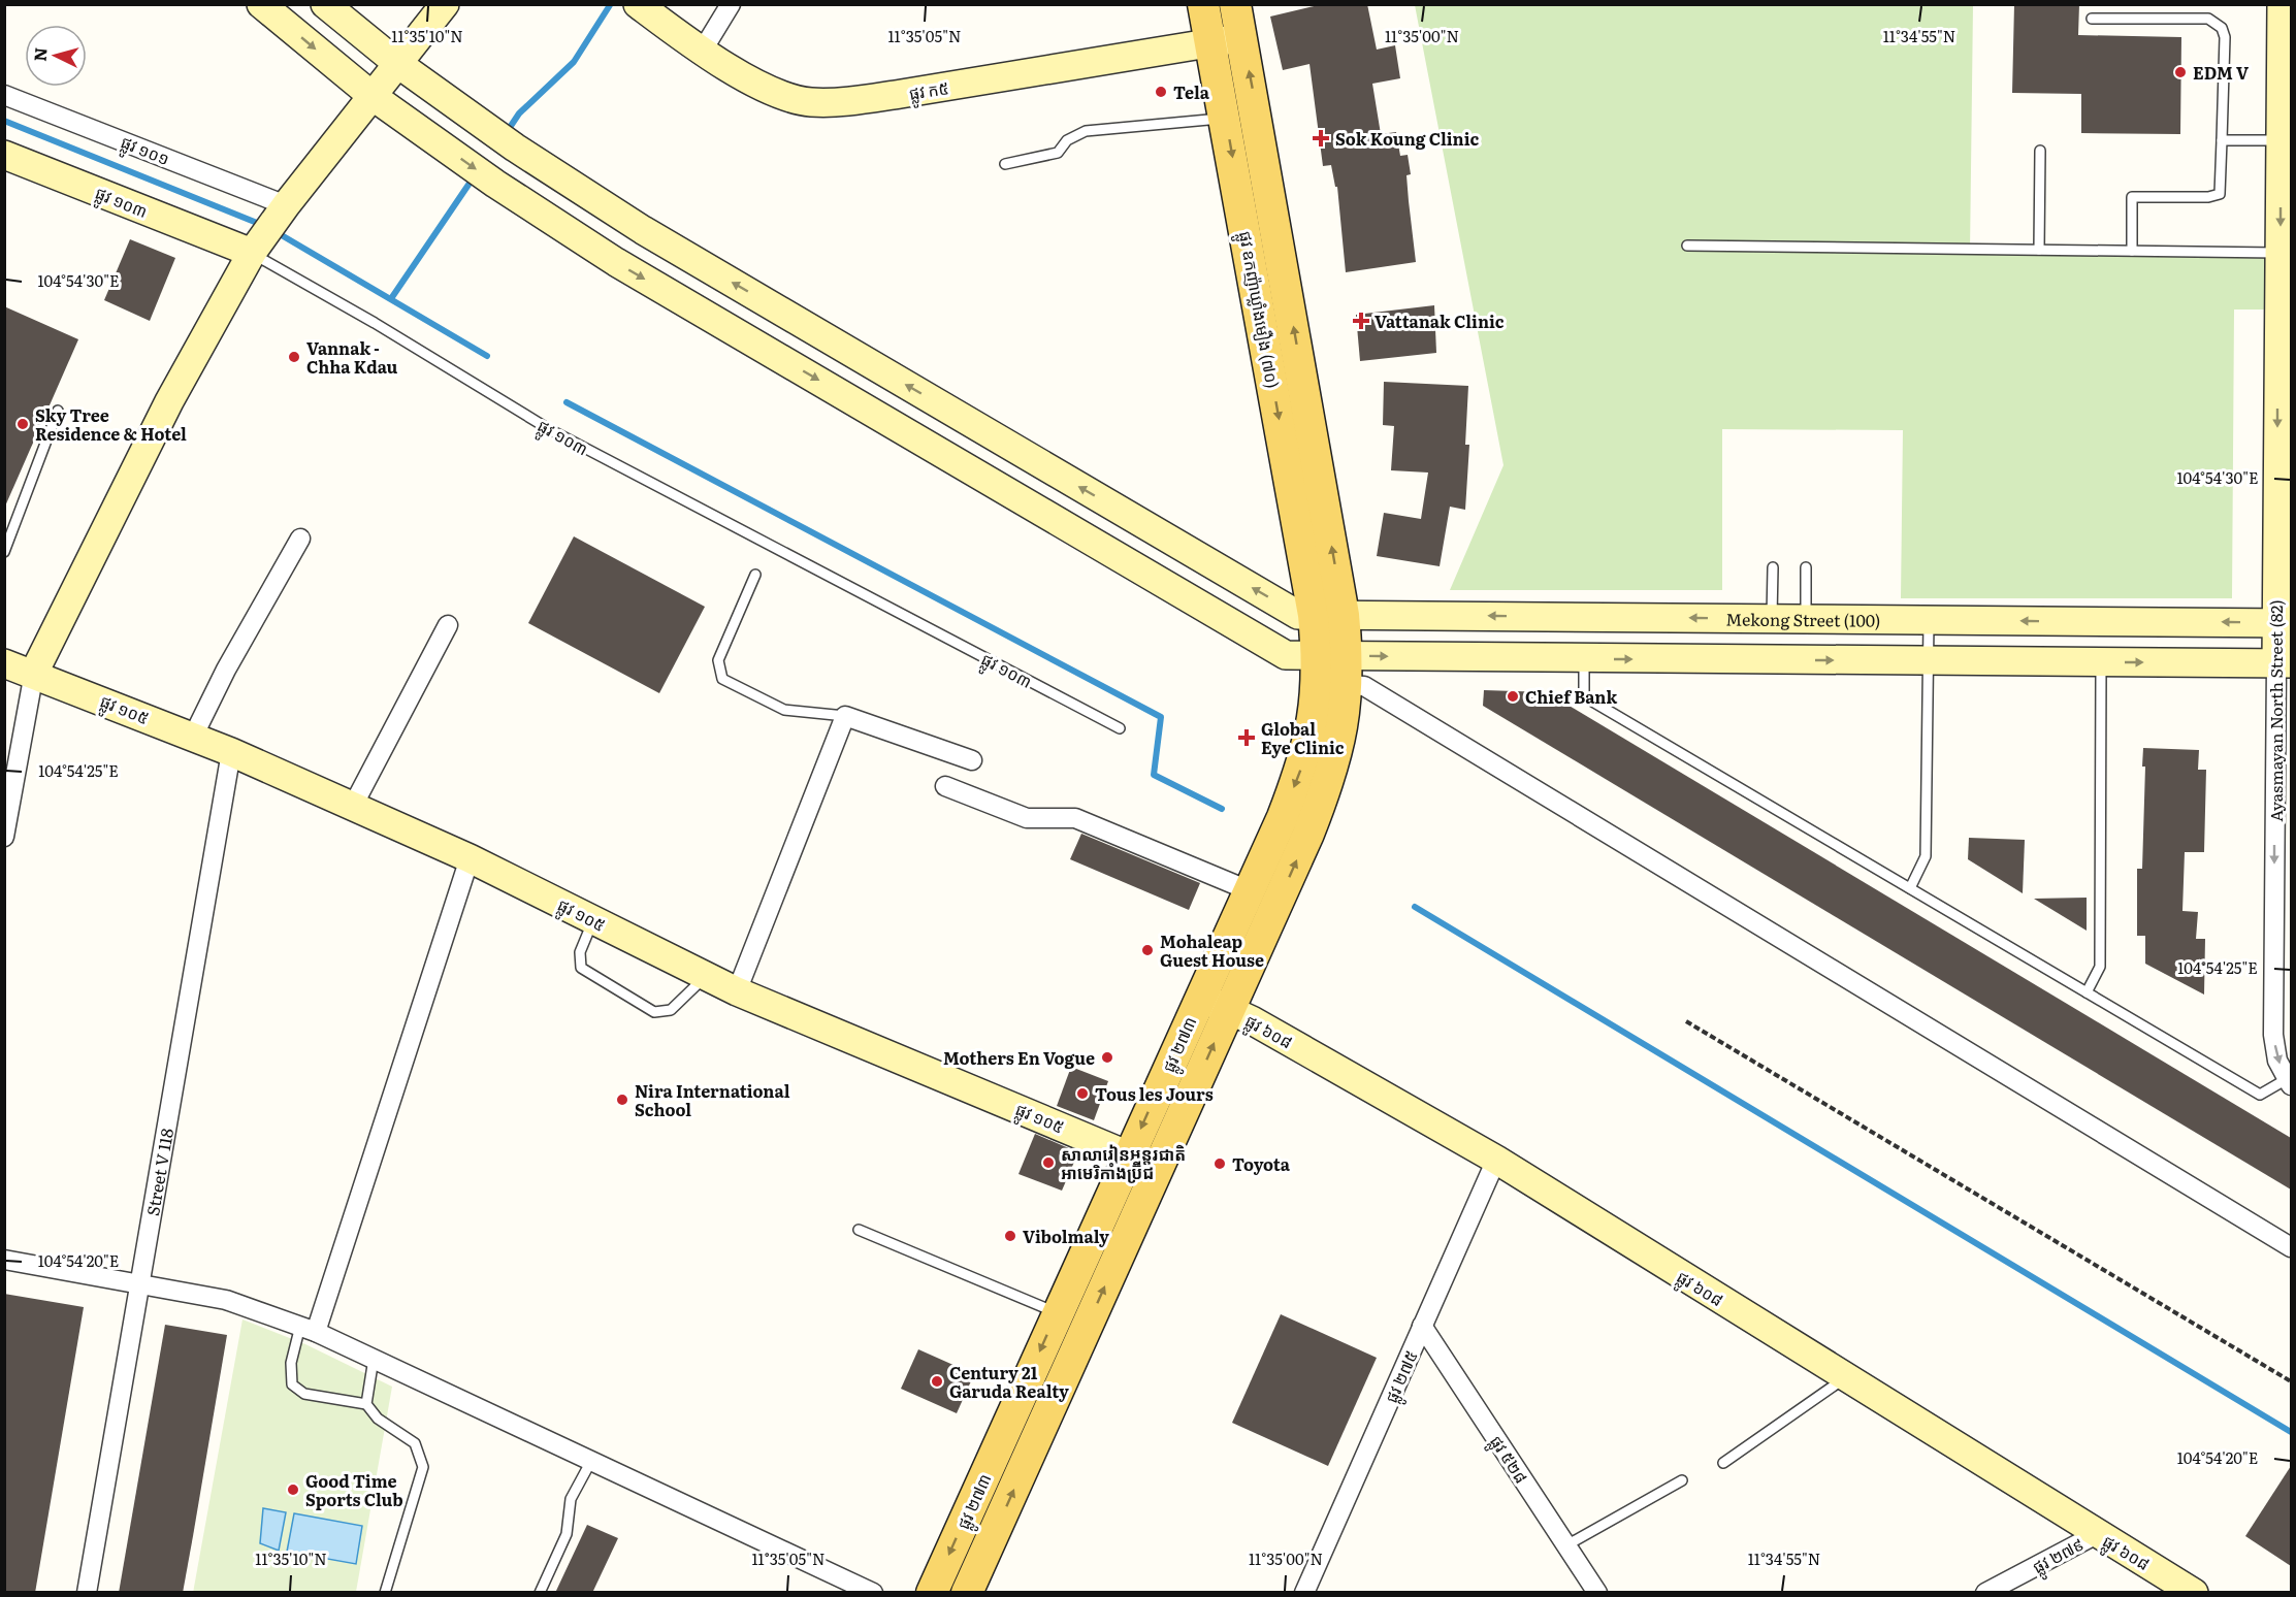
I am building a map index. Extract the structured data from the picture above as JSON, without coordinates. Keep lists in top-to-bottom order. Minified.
{"streets":{"main road":["ផ្លូវ ឧកញ៉ាឃ្លាំងមឿង (៧០)","ផ្លូវ ២៧៣"],"street":["ផ្លូវ ក៥","ផ្លូវ ១០១","ផ្លូវ ១០៣","Mekong Street (100)","ផ្លូវ ១០៥","Ayasmayan North Street (82)","ផ្លូវ ៦០៨","Street V 118","ផ្លូវ ២៧៥","ផ្លូវ ៥២៨","ផ្លូវ ២៧៩"]},"crossings":[["ផ្លូវ ក៥","ផ្លូវ ឧកញ៉ាឃ្លាំងមឿង (៧០)"],["ផ្លូវ ១០១","ផ្លូវ ១០៣"],["ផ្លូវ ឧកញ៉ាឃ្លាំងមឿង (៧០)","Mekong Street (100)"],["Mekong Street (100)","Ayasmayan North Street (82)"],["ផ្លូវ ១០៥","ផ្លូវ ២៧៣"],["ផ្លូវ ១០៥","Street V 118"],["ផ្លូវ ៦០៨","ផ្លូវ ២៧៣"],["ផ្លូវ ៦០៨","ផ្លូវ ២៧៥"],["ផ្លូវ ៦០៨","ផ្លូវ ២៧៩"],["ផ្លូវ ២៧៥","ផ្លូវ ៥២៨"]],"one_way":["Ayasmayan North Street (82)"],"places":{"other":["EDM V","Tela","Vannak - Chha Kdau","Sky Tree Residence & Hotel","Chief Bank","Mohaleap Guest House","Mothers En Vogue","Tous les Jours","Nira International School","សាលារៀនអន្តរជាតិ អាមេរិកាំងប្រ៊ីជ","Toyota","Vibolmaly","Century 21 Garuda Realty","Good Time Sports Club"],"health":["Sok Koung Clinic","Vattanak Clinic","Global Eye Clinic"]},"north":"left","coordinates":["11°35'10\"N","11°35'05\"N","11°35'00\"N","11°34'55\"N","104°54'30\"E","104°54'25\"E","104°54'20\"E"]}
